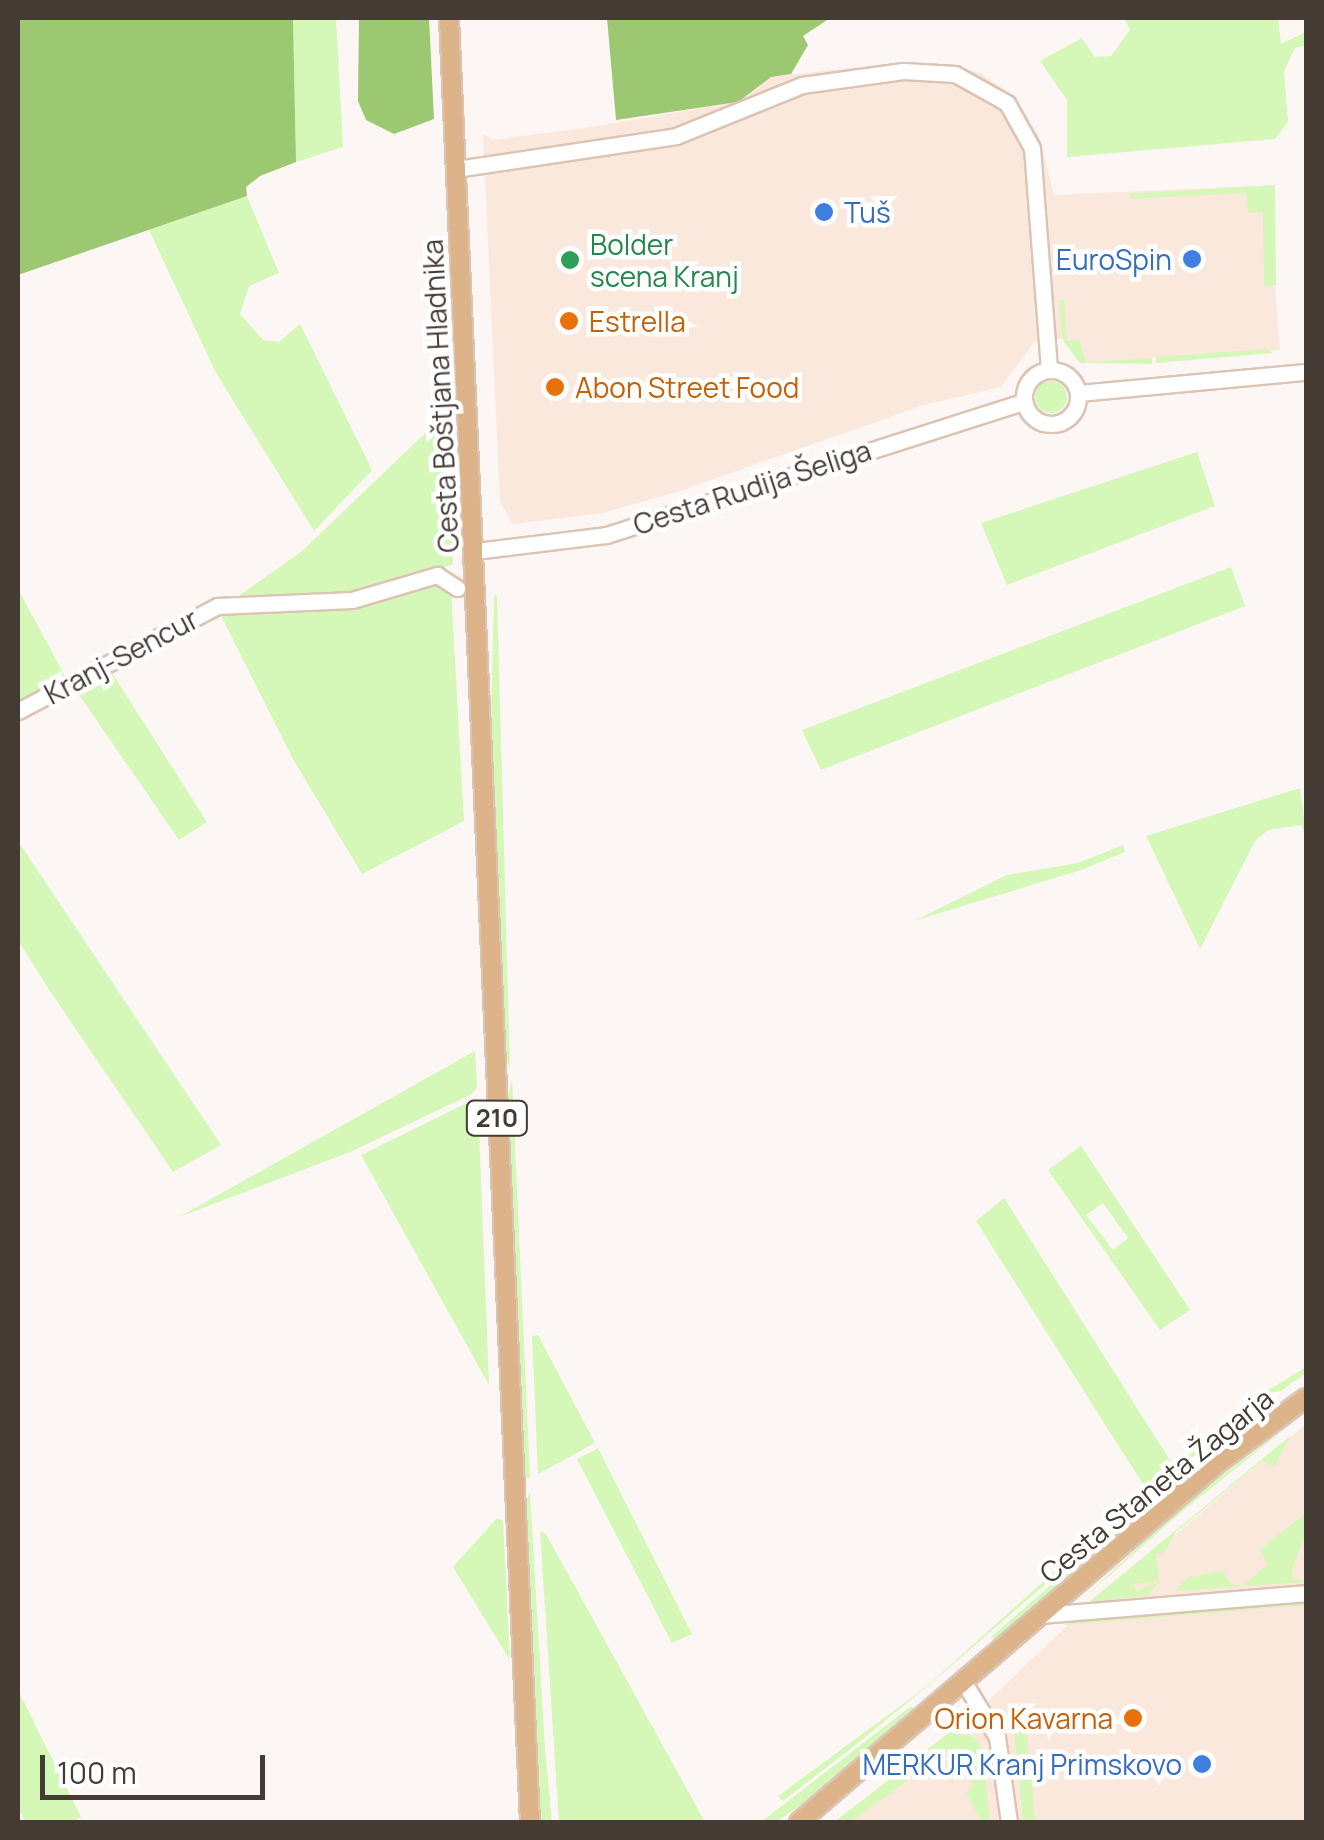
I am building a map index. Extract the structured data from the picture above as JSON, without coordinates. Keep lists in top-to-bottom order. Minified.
{"streets":{"main road":["Cesta Boštjana Hladnika","210","Cesta Staneta Žagarja"],"street":["Cesta Rudija Šeliga","Kranj-Sencur"]},"crossings":[["Cesta Boštjana Hladnika","Cesta Rudija Šeliga"]],"places":["Tuš","EuroSpin","Bolder scena Kranj","Estrella","Abon Street Food","Orion Kavarna","MERKUR Kranj Primskovo"],"scale_bar":"100 m"}
